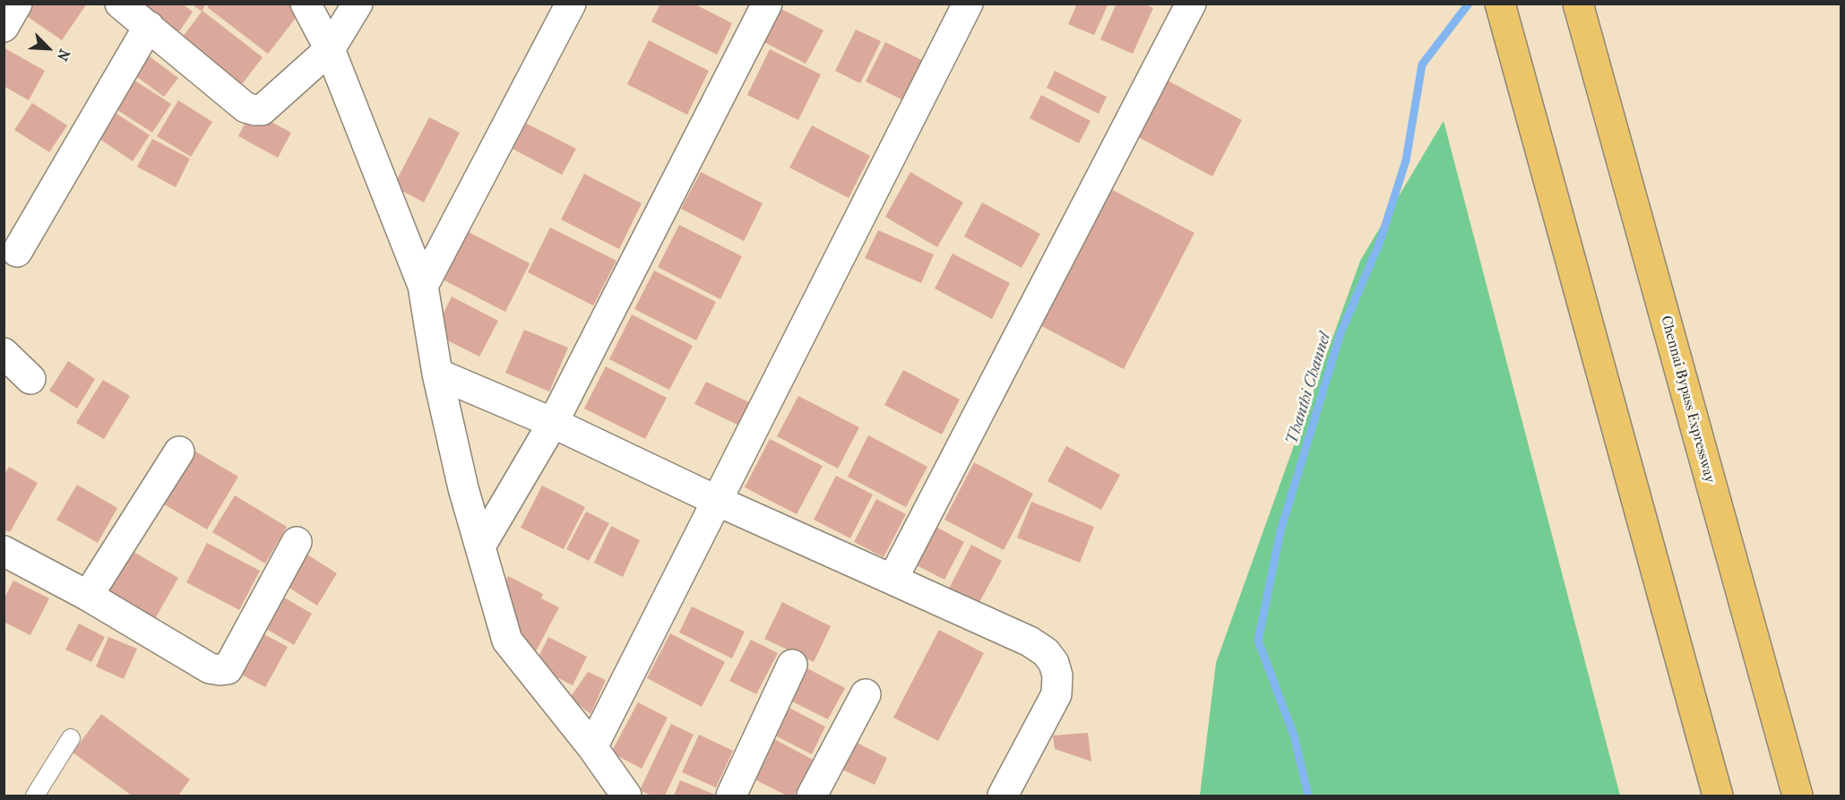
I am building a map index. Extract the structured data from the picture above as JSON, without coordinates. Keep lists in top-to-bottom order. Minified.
{"streets":{"highway":["Chennai Bypass Expressway"]},"water":["Thanthi Channel"],"north":"bottom right"}
